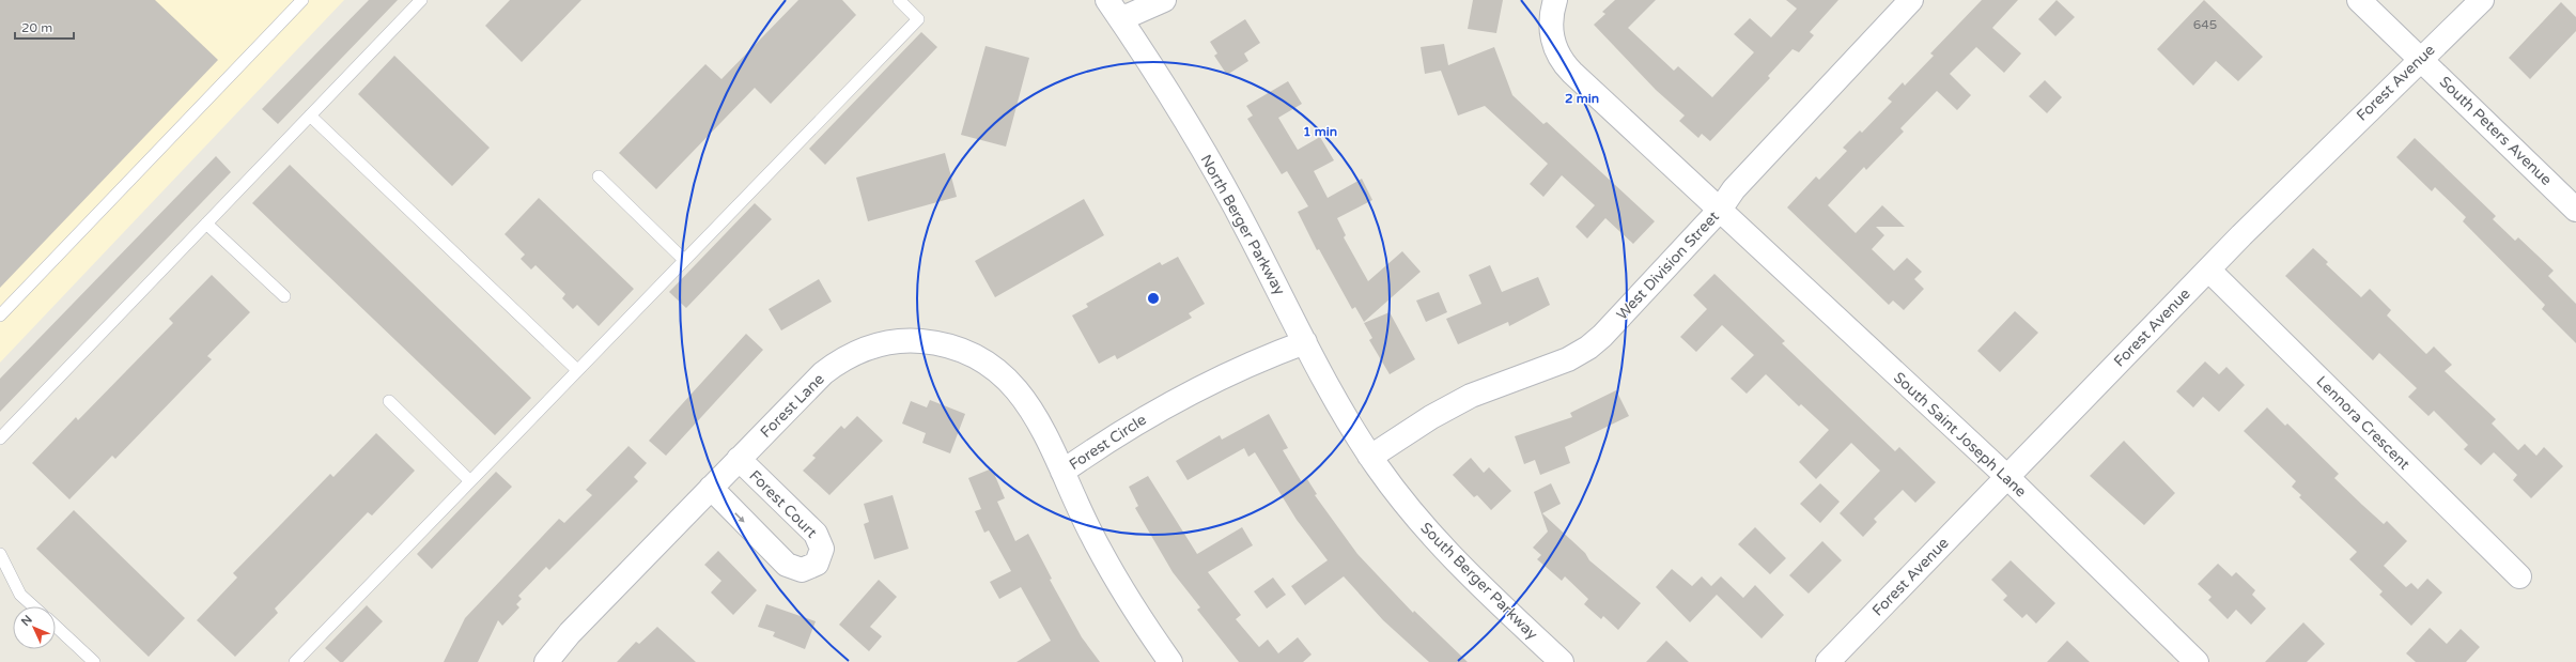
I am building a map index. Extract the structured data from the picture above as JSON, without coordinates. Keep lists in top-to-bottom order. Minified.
{"streets":{"street":["Forest Avenue","South Peters Avenue","North Berger Parkway","West Division Street","Forest Lane","Lennora Crescent","South Saint Joseph Lane","Forest Circle","Forest Court","South Berger Parkway"]},"crossings":[["Forest Avenue","South Peters Avenue"],["Forest Avenue","Lennora Crescent"],["Forest Avenue","South Saint Joseph Lane"],["North Berger Parkway","West Division Street"],["North Berger Parkway","Forest Circle"],["North Berger Parkway","South Berger Parkway"],["West Division Street","South Saint Joseph Lane"],["West Division Street","South Berger Parkway"],["Forest Lane","Forest Circle"],["Forest Lane","Forest Court"]],"house_numbers":["645"],"scale_bar":"20 m","north":"top left","rings":["2 min","1 min"]}
